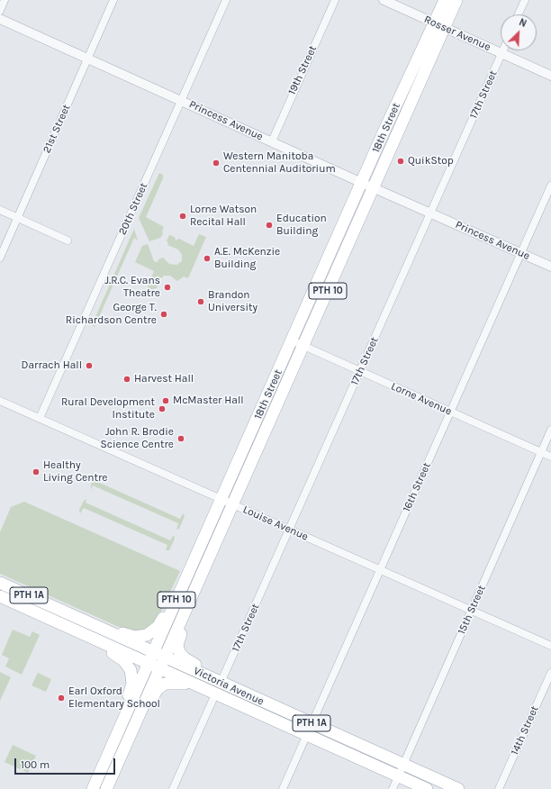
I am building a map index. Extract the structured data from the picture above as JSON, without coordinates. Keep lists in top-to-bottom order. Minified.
{"streets":{"main road":["18th Street","PTH 10","PTH 1A","Victoria Avenue"],"street":["Rosser Avenue","19th Street","17th Street","Princess Avenue","21st Street","20th Street","Lorne Avenue","16th Street","Louise Avenue","15th Street","14th Street"]},"crossings":[["Rosser Avenue","17th Street"],["Rosser Avenue","18th Street"],["19th Street","Princess Avenue"],["17th Street","Princess Avenue"],["17th Street","Lorne Avenue"],["17th Street","Louise Avenue"],["17th Street","Victoria Avenue"],["Princess Avenue","18th Street"],["Princess Avenue","21st Street"],["Princess Avenue","20th Street"],["Princess Avenue","16th Street"],["18th Street","Lorne Avenue"],["18th Street","Louise Avenue"],["18th Street","Victoria Avenue"],["20th Street","Louise Avenue"],["Lorne Avenue","16th Street"],["Lorne Avenue","15th Street"],["16th Street","Louise Avenue"],["16th Street","Victoria Avenue"],["Louise Avenue","15th Street"],["15th Street","Victoria Avenue"]],"places":["QuikStop","Western Manitoba Centennial Auditorium","Lorne Watson Recital Hall","Education Building","A.E. McKenzie Building","J.R.C. Evans Theatre","Brandon University","George T. Richardson Centre","Darrach Hall","Harvest Hall","McMaster Hall","Rural Development Institute","John R. Brodie Science Centre","Healthy Living Centre","Earl Oxford Elementary School"],"scale_bar":"100 m","north":"top right"}
